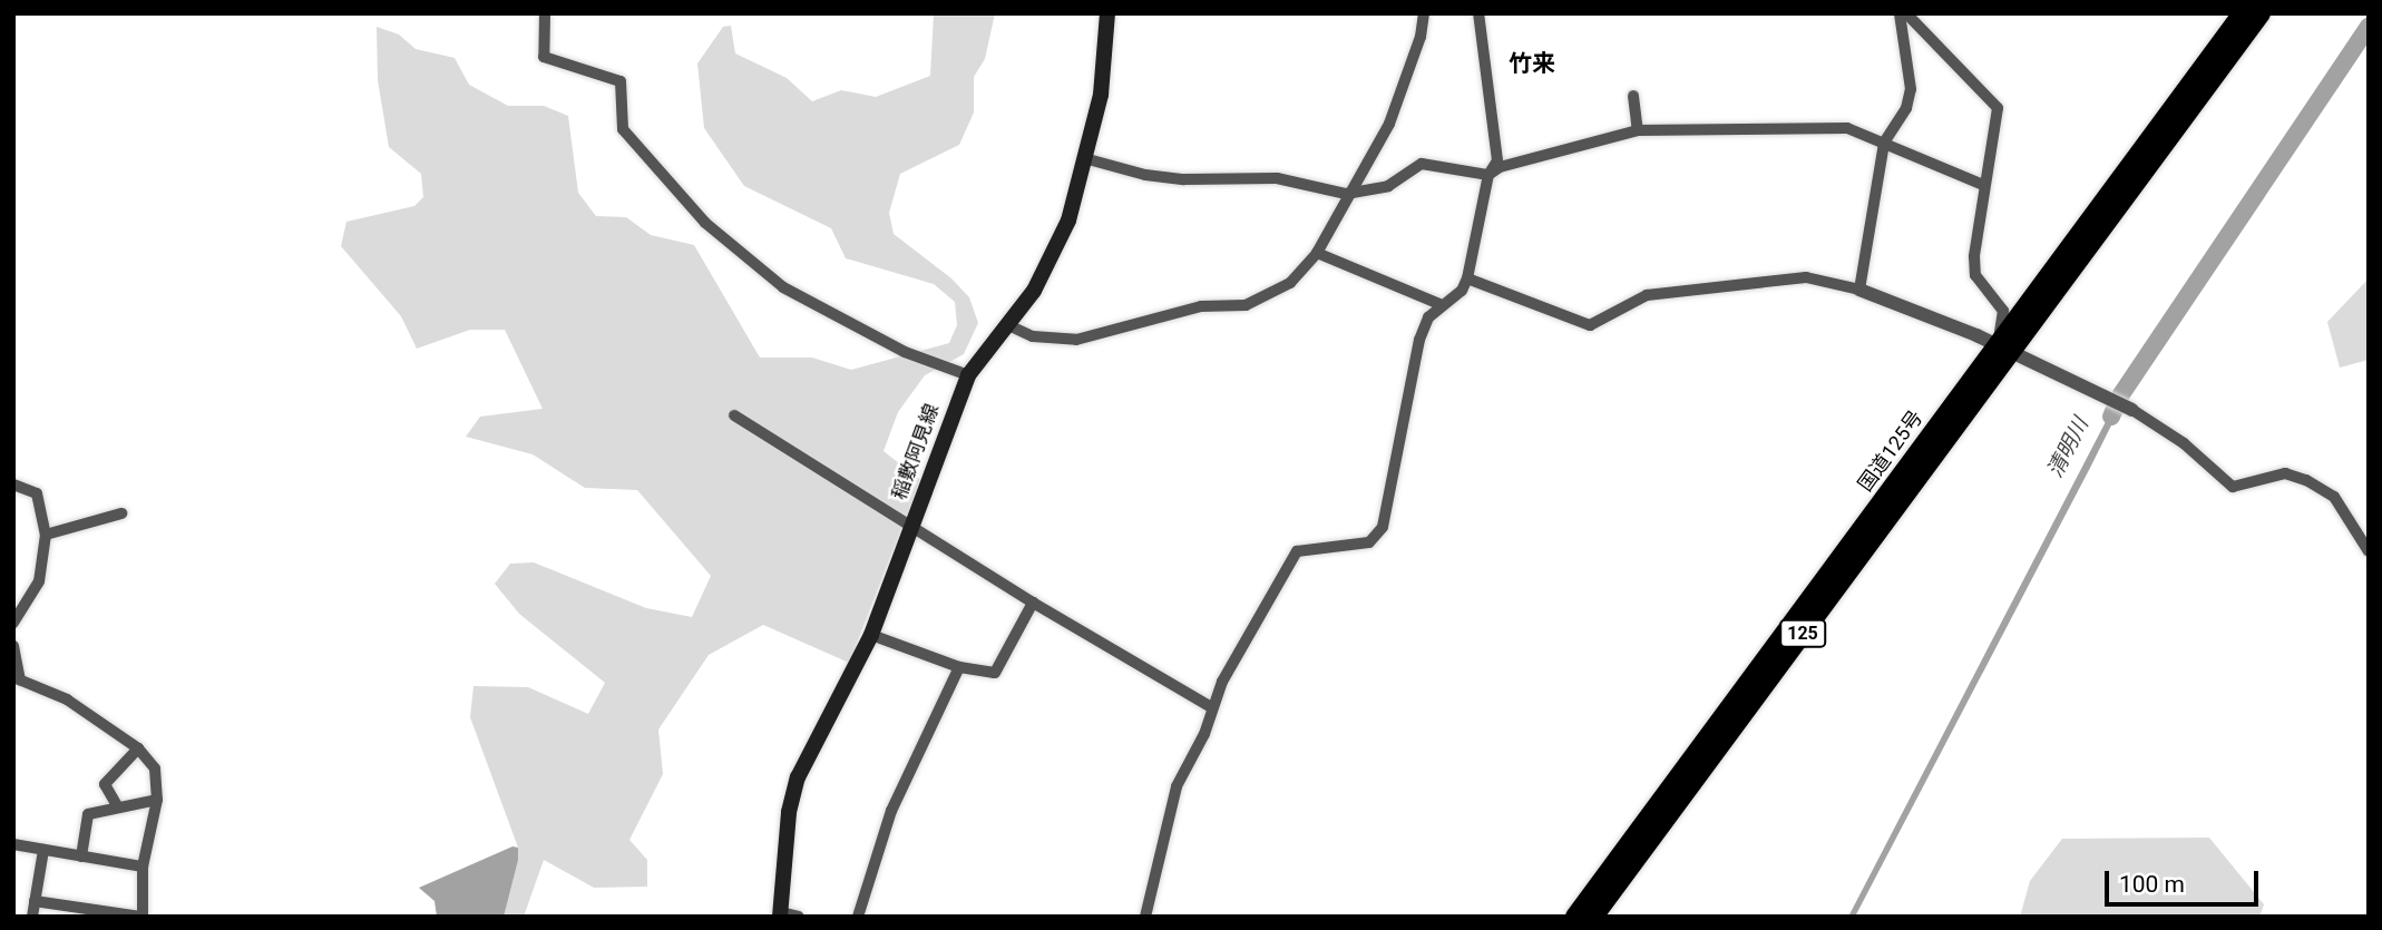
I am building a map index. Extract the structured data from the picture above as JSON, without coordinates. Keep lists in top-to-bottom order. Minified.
{"streets":{"highway":["国道125号","125"],"main road":["稲敷阿見線"]},"districts":["竹来"],"water":["清明川"],"scale_bar":"100 m"}
